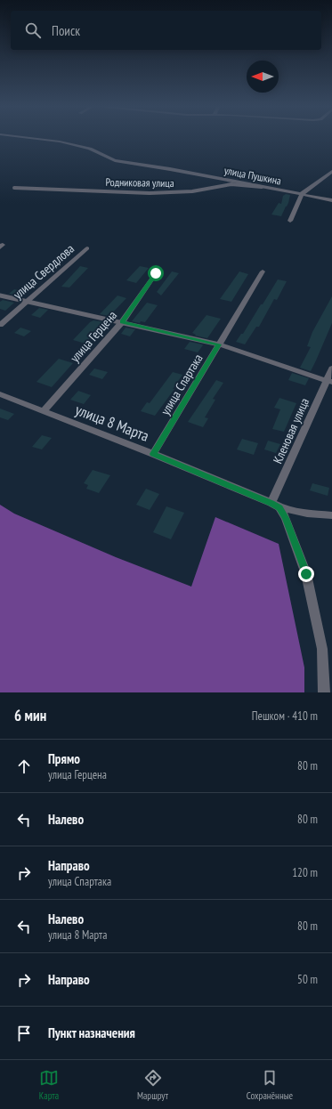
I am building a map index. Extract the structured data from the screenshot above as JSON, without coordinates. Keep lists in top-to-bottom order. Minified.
{"streets":{"street":["улица Пушкина","улица Свердлова","улица Герцена","улица Спартака","улица 8 Марта","Кленовая улица"],"lane":["Родниковая улица"]},"crossings":[["улица Пушкина","Родниковая улица"],["улица Герцена","улица 8 Марта"],["улица Спартака","улица 8 Марта"],["улица 8 Марта","Кленовая улица"]],"north":"left","page":{"search":"Поиск","heading":["6 мин","Пешком · 410 m"],"list":[["Прямо","улица Герцена","80 m"],["Налево","80 m"],["Направо","улица Спартака","120 m"],["Налево","улица 8 Марта","80 m"],["Направо","50 m"],"Пункт назначения"],"nav":["Карта","Маршрут","Сохранённые"]}}
